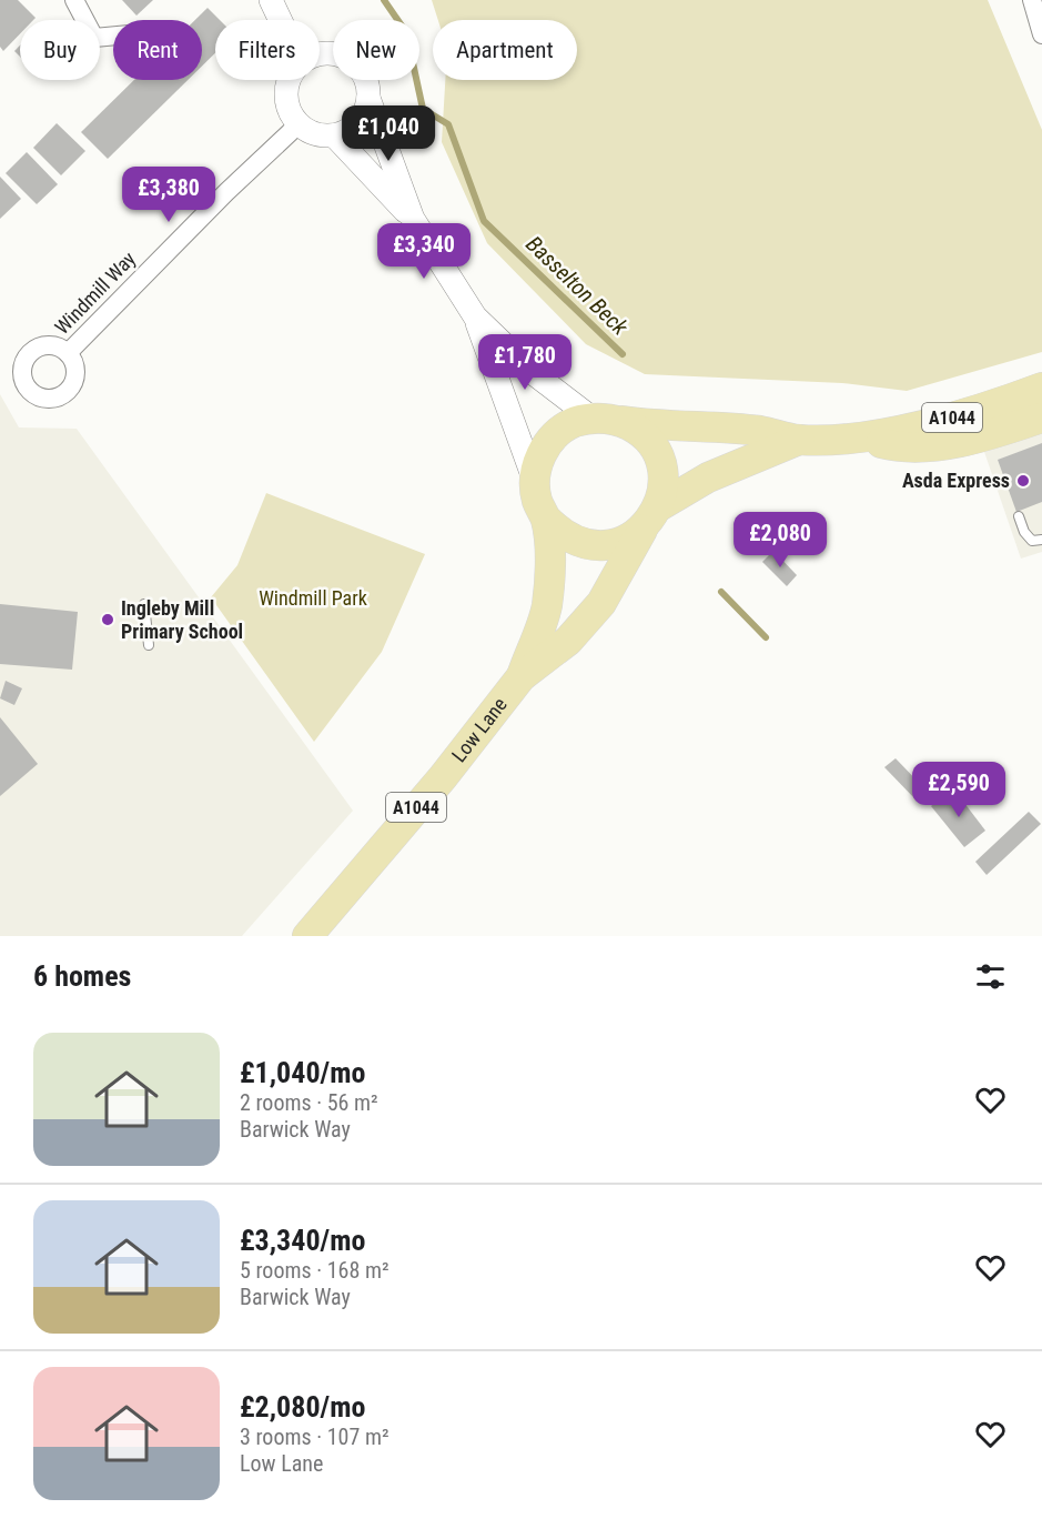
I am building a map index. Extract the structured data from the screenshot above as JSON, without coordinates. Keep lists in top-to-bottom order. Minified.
{"streets":{"main road":["A1044","Low Lane"],"street":["Windmill Way"]},"crossings":[["A1044","Low Lane"]],"water":["Basselton Beck"],"parks":["Windmill Park"],"places":["Asda Express","Ingleby Mill Primary School"],"page":{"chip":["Buy","Rent","Filters","New","Apartment"],"price":["£1,040","£3,380","£3,340","£1,780","£2,080","£2,590"],"heading":"6 homes","list":[{"name":"£1,040/mo","note":"2 rooms · 56 m² · Barwick Way"},{"name":"£3,340/mo","note":"5 rooms · 168 m² · Barwick Way"},{"name":"£2,080/mo","note":"3 rooms · 107 m² · Low Lane"}]}}
